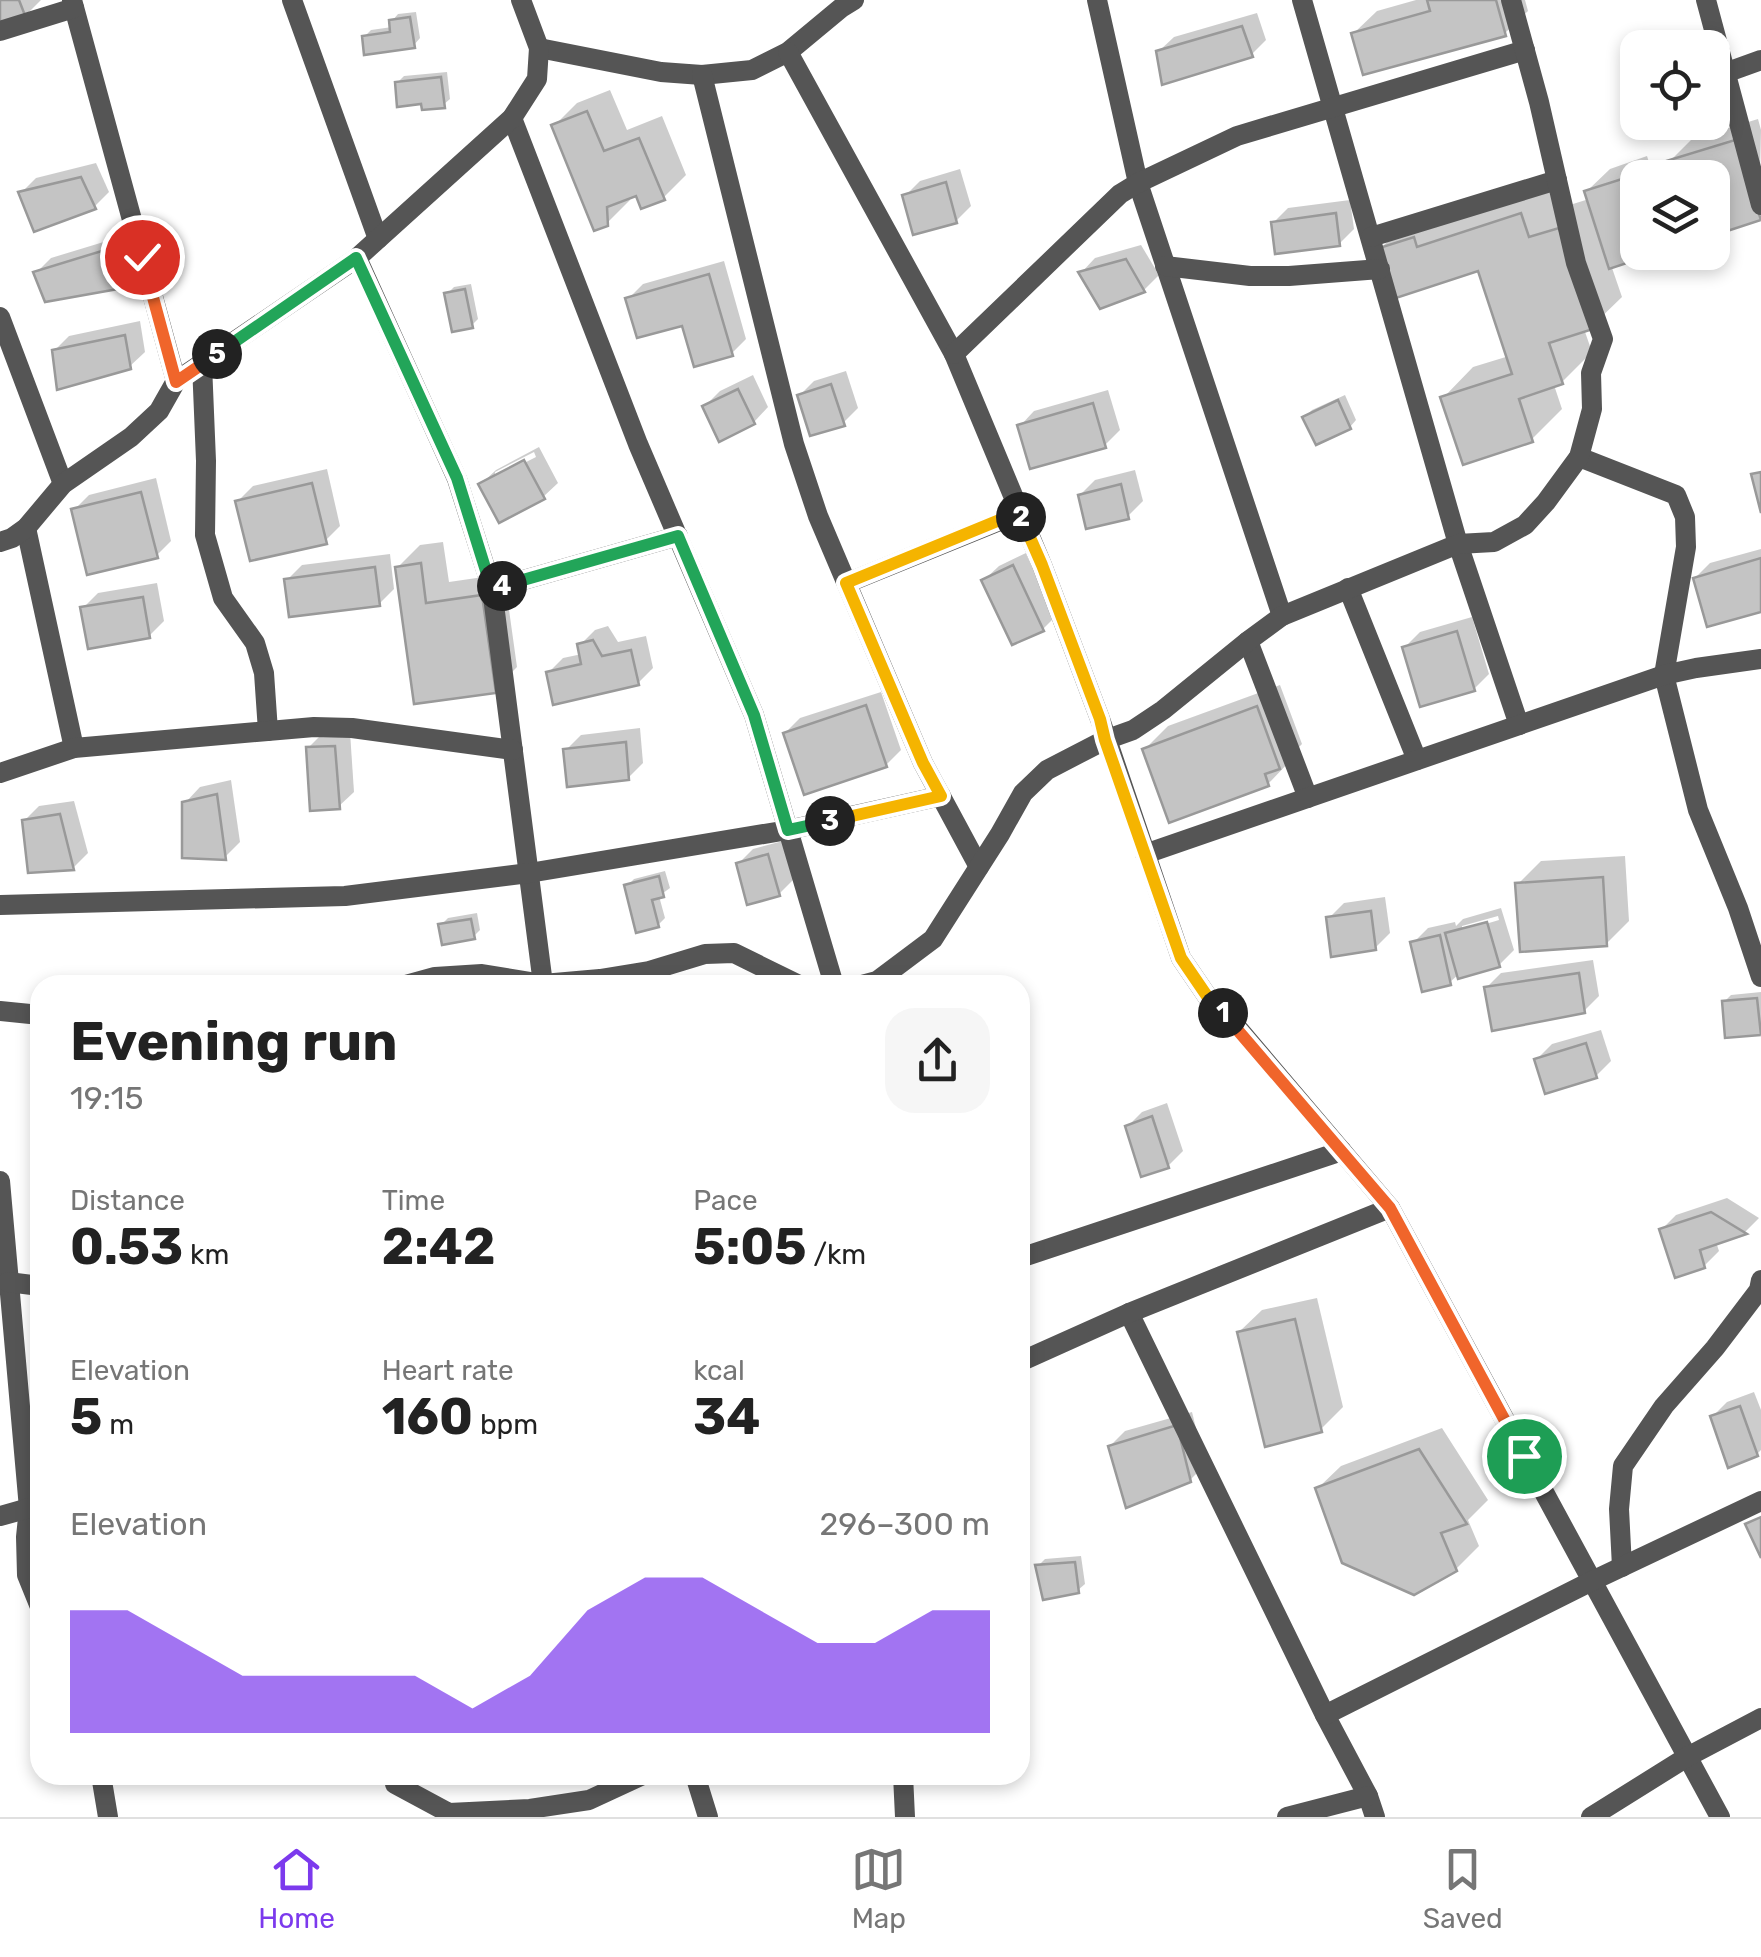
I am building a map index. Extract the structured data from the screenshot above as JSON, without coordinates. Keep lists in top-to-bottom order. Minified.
{"page":{"pins":["5","2","4","3","1"],"heading":["Evening run","19:15"],"stats":[["Distance","0.53 km"],["Time","2:42"],["Pace","5:05 /km"],["Elevation","5 m"],["Heart rate","160 bpm"],["kcal","34"]],"chart":["Elevation","296–300 m"],"tabs":["Home","Map","Saved"]}}
